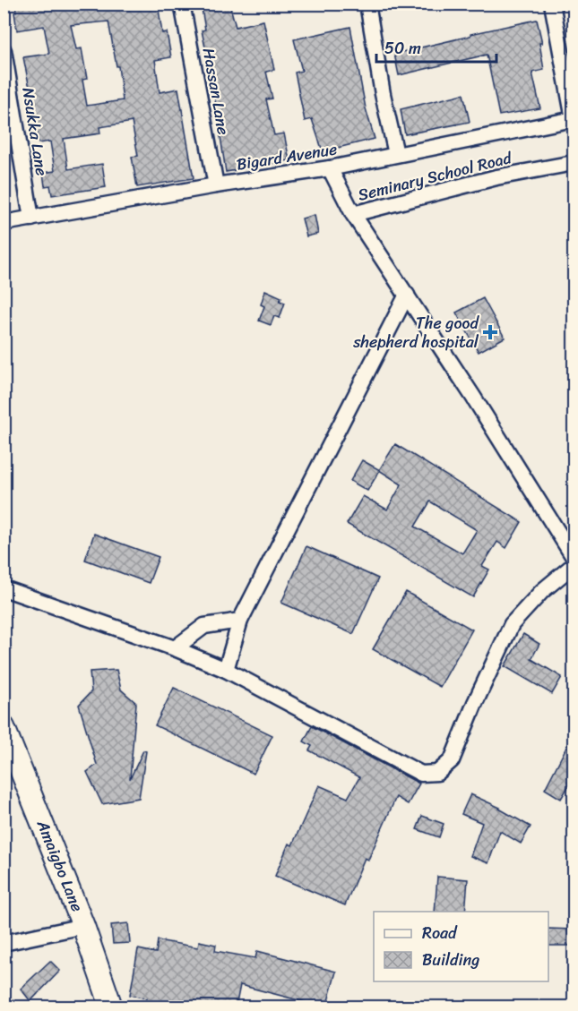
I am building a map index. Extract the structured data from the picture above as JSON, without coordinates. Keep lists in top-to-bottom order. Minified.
{"streets":{"main road":["Amaigbo Lane"],"street":["Hassan Lane","Nsukka Lane","Bigard Avenue","Seminary School Road"]},"crossings":[["Hassan Lane","Bigard Avenue"],["Nsukka Lane","Bigard Avenue"],["Bigard Avenue","Seminary School Road"]],"places":{"health":["The good shepherd hospital"]},"legend":["Road","Building"],"scale_bar":"50 m"}
